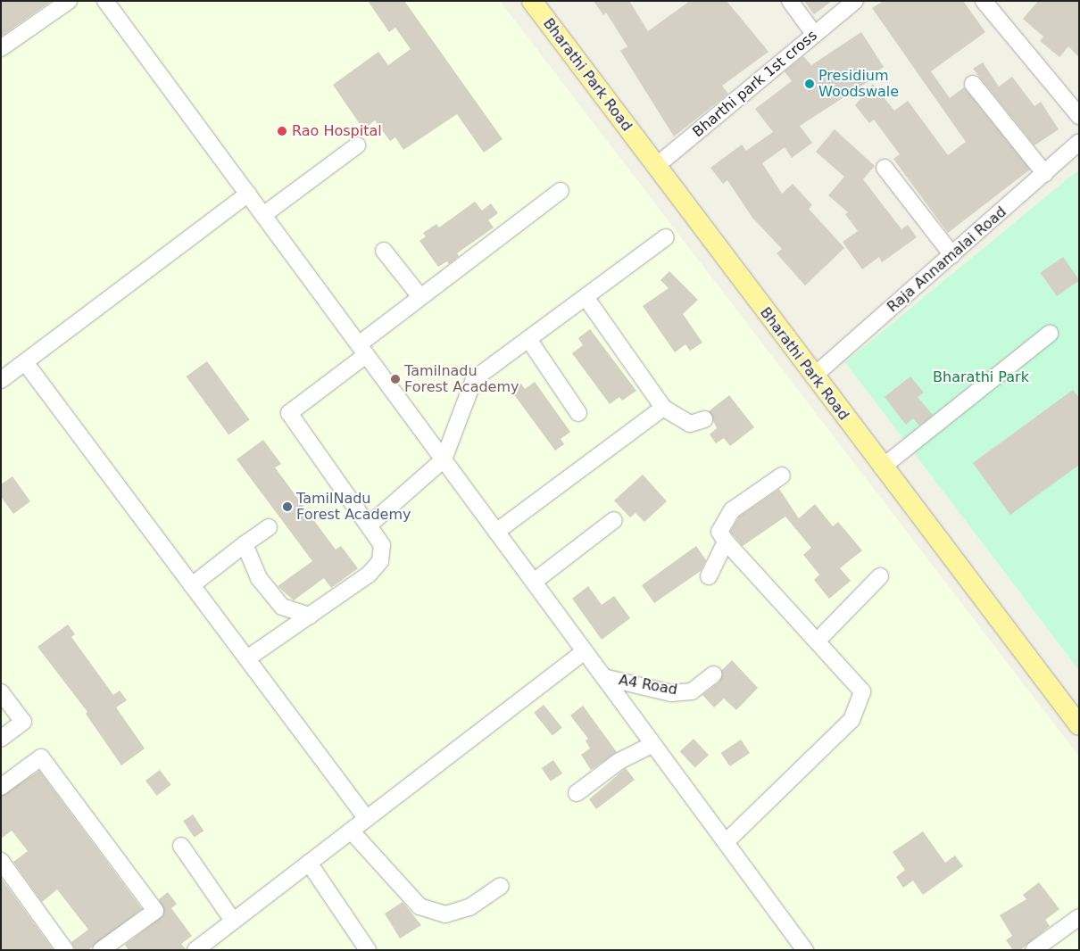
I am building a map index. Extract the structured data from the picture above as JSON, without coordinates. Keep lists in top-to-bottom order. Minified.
{"streets":{"main road":["Bharathi Park Road"],"street":["Bharthi park 1st cross","Raja Annamalai Road","A4 Road"]},"crossings":[["Bharathi Park Road","Bharthi park 1st cross"],["Bharathi Park Road","Raja Annamalai Road"]],"parks":["Bharathi Park"],"places":["Presidium Woodswale","Rao Hospital","Tamilnadu Forest Academy","TamilNadu Forest Academy"]}
